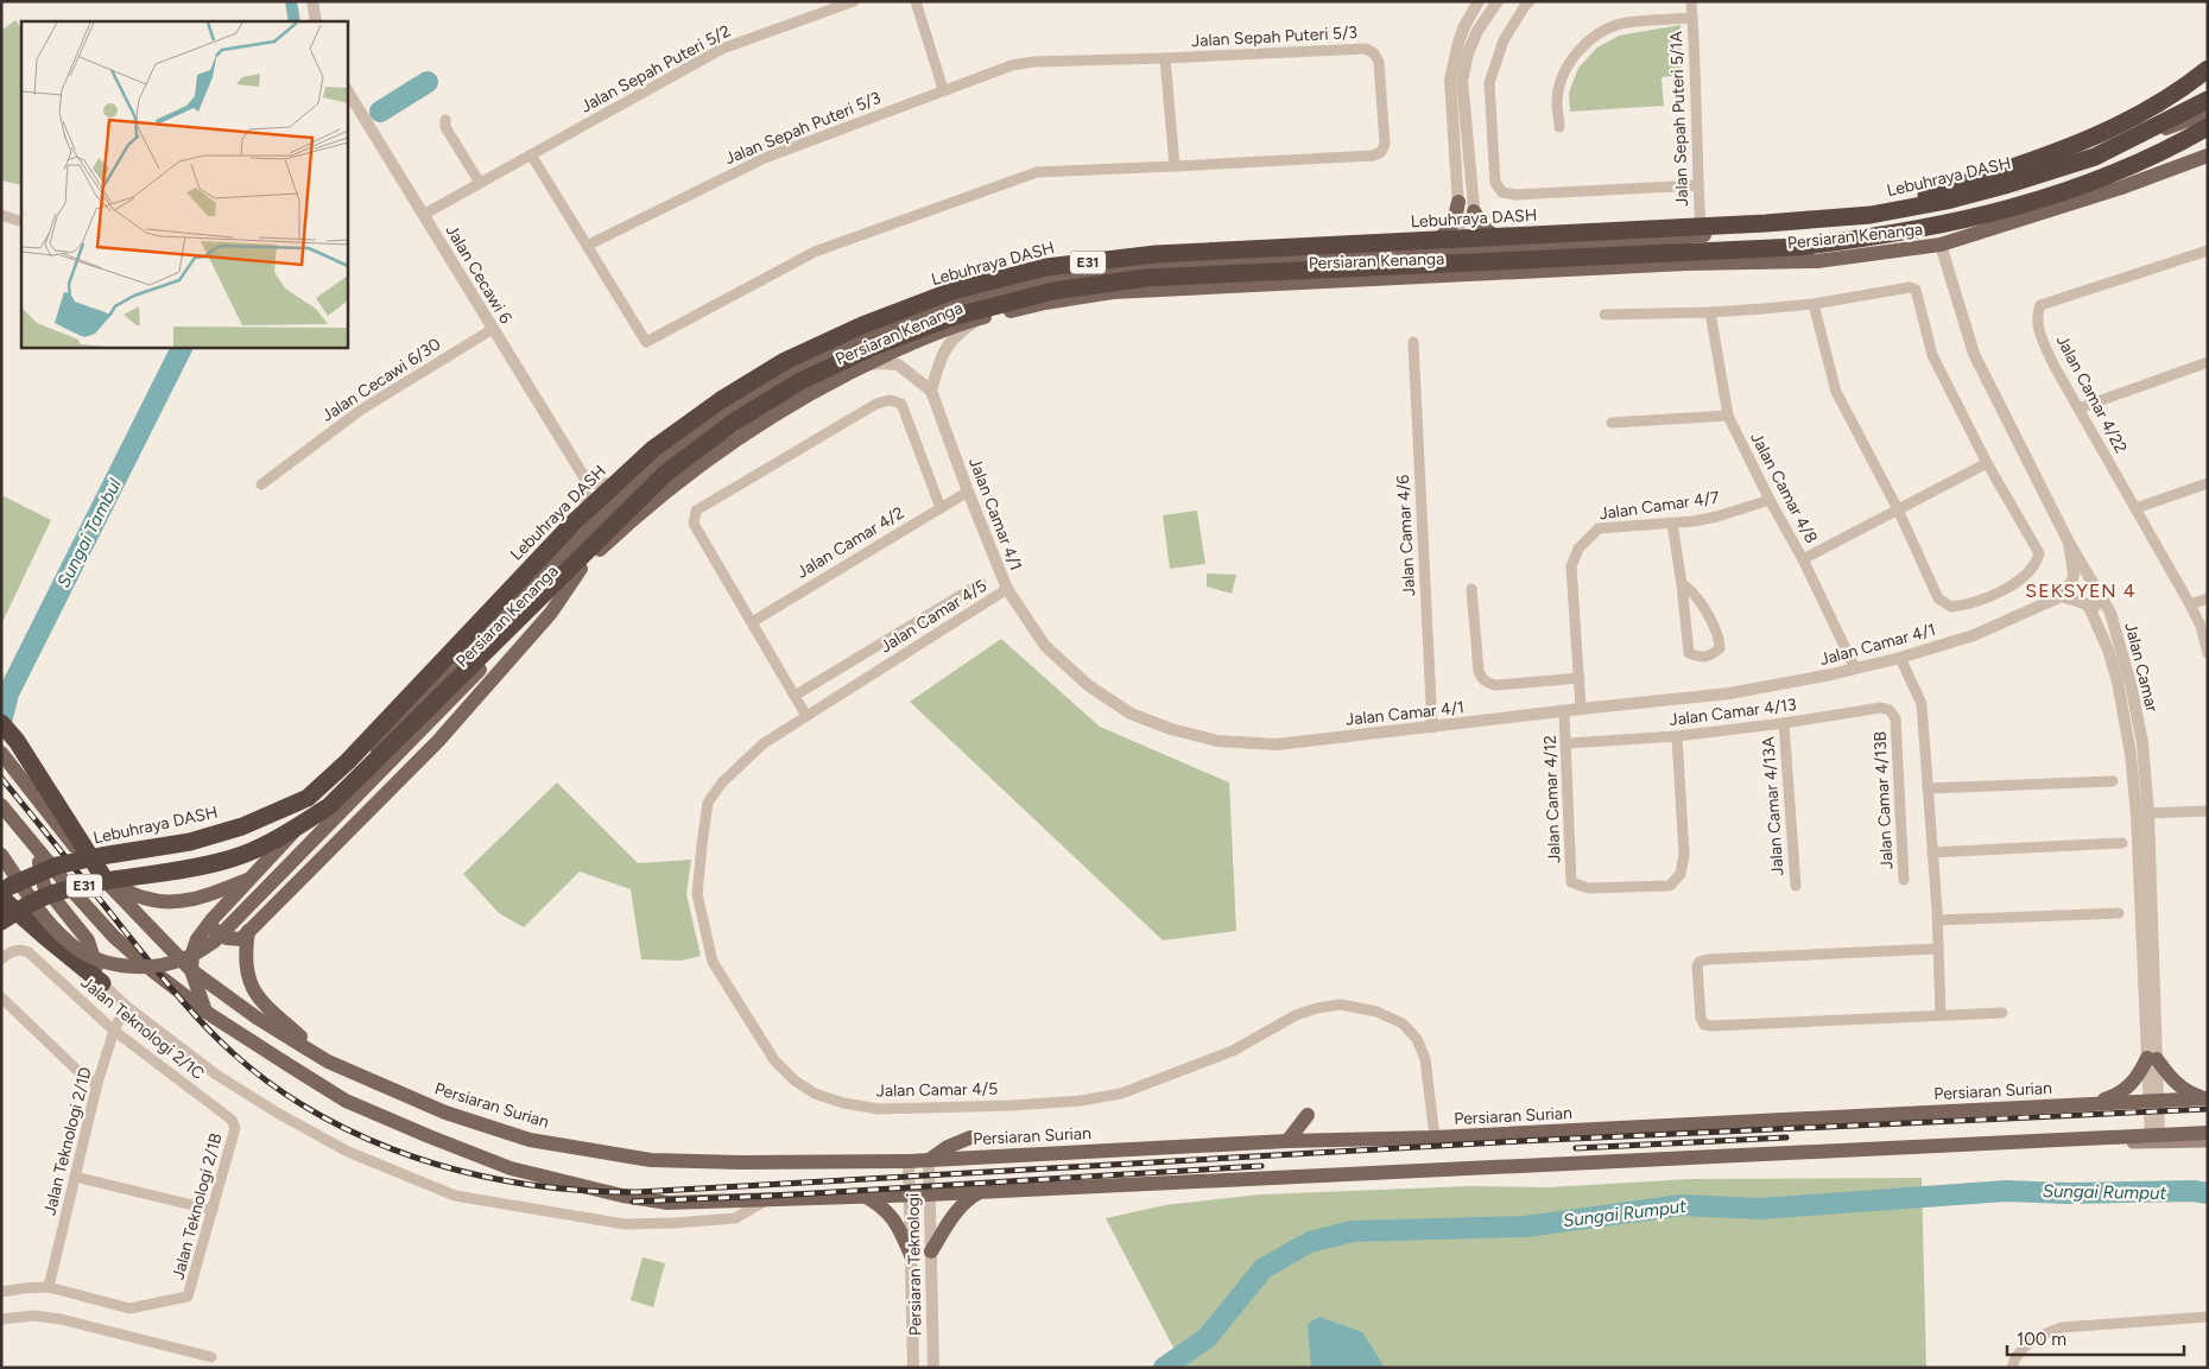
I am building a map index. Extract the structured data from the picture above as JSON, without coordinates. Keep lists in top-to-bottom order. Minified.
{"streets":{"highway":["Lebuhraya DASH","E31"],"main road":["Persiaran Kenanga","Persiaran Surian"],"street":["Jalan Sepah Puteri 5/3","Jalan Sepah Puteri 5/2","Jalan Sepah Puteri 5/1A","Jalan Cecawi 6","Jalan Cecawi 6/30","Jalan Camar 4/22","Jalan Camar 4/8","Jalan Camar 4/7","Jalan Camar 4/1","Jalan Camar 4/6","Jalan Camar 4/2","Jalan Camar 4/5","Jalan Camar","Jalan Camar 4/13","Jalan Camar 4/12","Jalan Camar 4/13B","Jalan Camar 4/13A","Jalan Teknologi 2/1C","Jalan Teknologi 2/1D","Jalan Teknologi 2/1B","Persiaran Teknologi"]},"crossings":[["Jalan Sepah Puteri 5/2","Jalan Cecawi 6"],["Jalan Sepah Puteri 5/1A","Persiaran Kenanga"],["Persiaran Kenanga","Jalan Camar"],["Persiaran Kenanga","Persiaran Surian"],["Jalan Cecawi 6","Jalan Cecawi 6/30"],["Jalan Camar 4/8","Jalan Camar 4/7"],["Jalan Camar 4/8","Jalan Camar 4/1"],["Jalan Camar 4/7","Jalan Camar 4/1"],["Jalan Camar 4/1","Jalan Camar 4/6"],["Jalan Camar 4/1","Jalan Camar 4/2"],["Jalan Camar 4/1","Jalan Camar 4/5"],["Jalan Camar 4/1","Jalan Camar 4/12"],["Jalan Camar 4/5","Persiaran Surian"],["Jalan Camar","Persiaran Surian"],["Jalan Camar 4/13","Jalan Camar 4/12"],["Jalan Camar 4/13","Jalan Camar 4/13B"],["Jalan Camar 4/13","Jalan Camar 4/13A"],["Jalan Teknologi 2/1C","Jalan Teknologi 2/1D"],["Jalan Teknologi 2/1C","Jalan Teknologi 2/1B"],["Persiaran Surian","Persiaran Teknologi"],["Jalan Teknologi 2/1D","Jalan Teknologi 2/1B"]],"districts":["SEKSYEN 4"],"water":["Sungai Tambul","Sungai Rumput"],"scale_bar":"100 m"}
